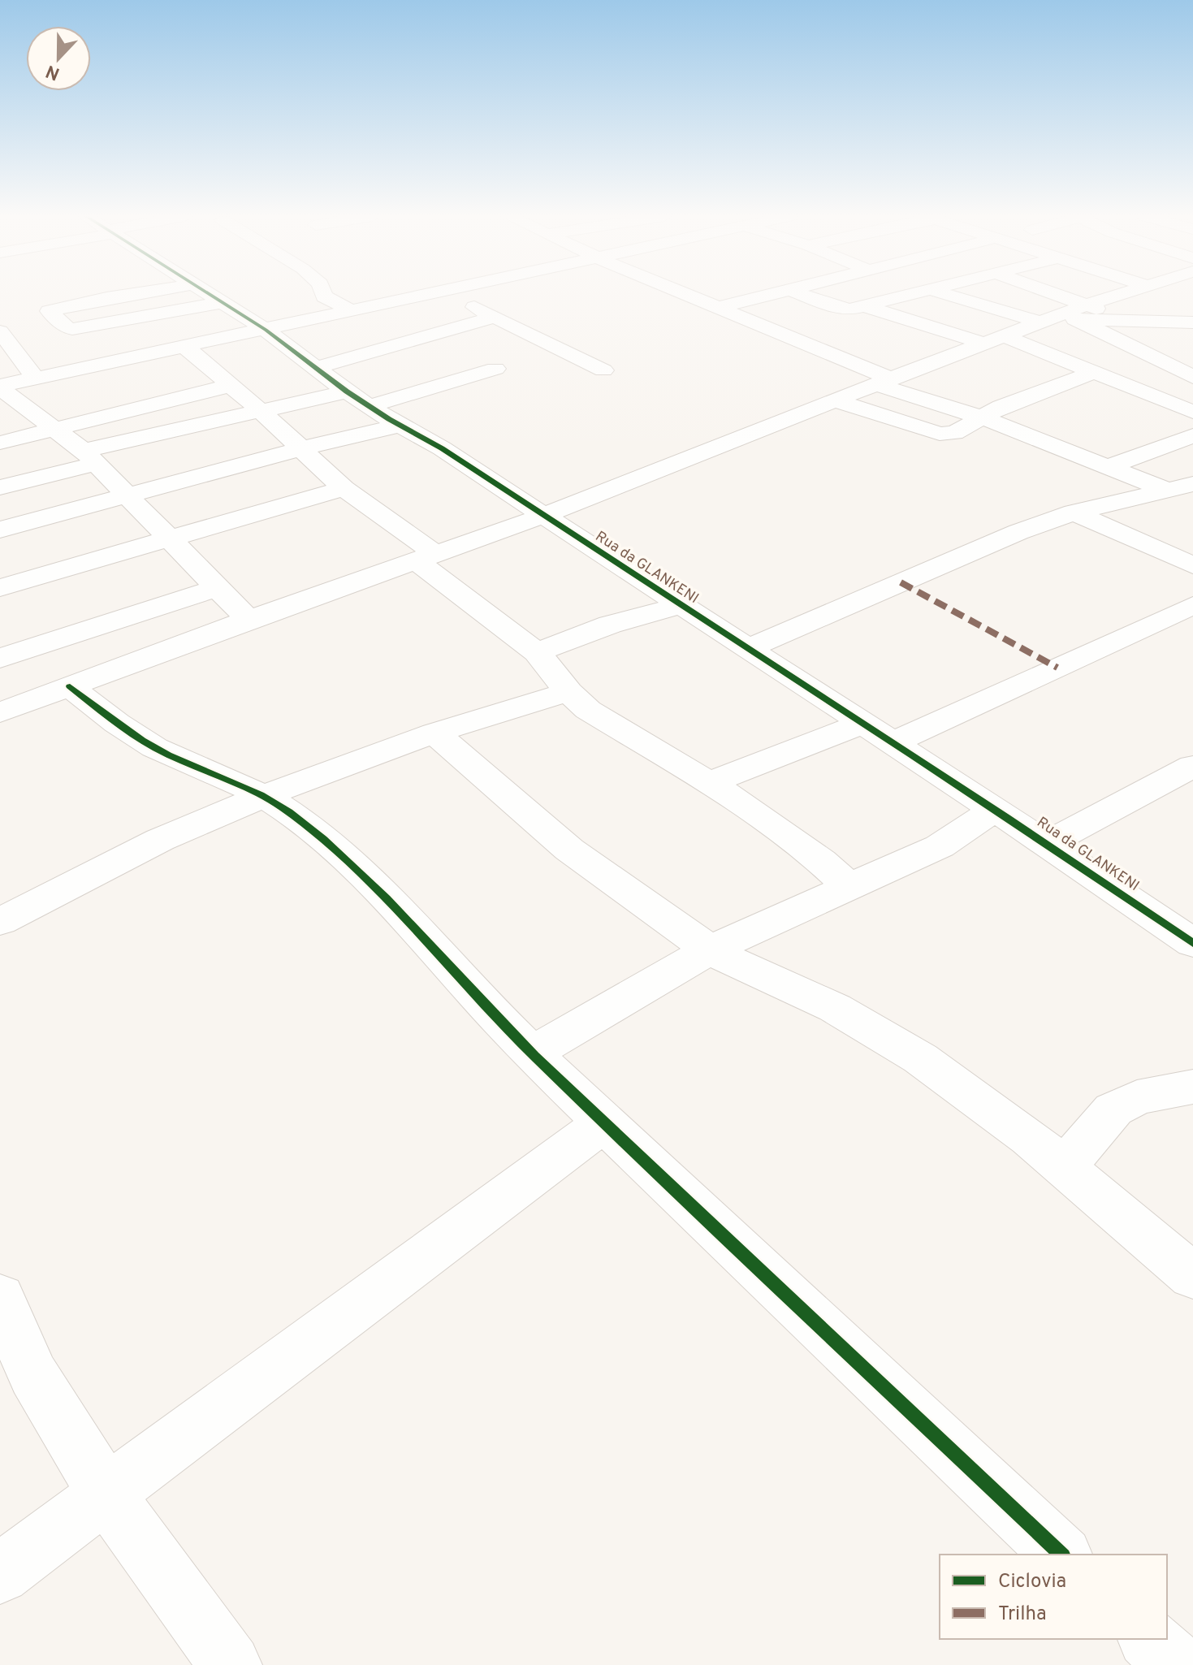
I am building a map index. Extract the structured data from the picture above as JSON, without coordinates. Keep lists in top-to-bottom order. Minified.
{"streets":{"street":["Rua da GLANKENI"]},"legend":["Ciclovia","Trilha"],"north":"bottom"}
